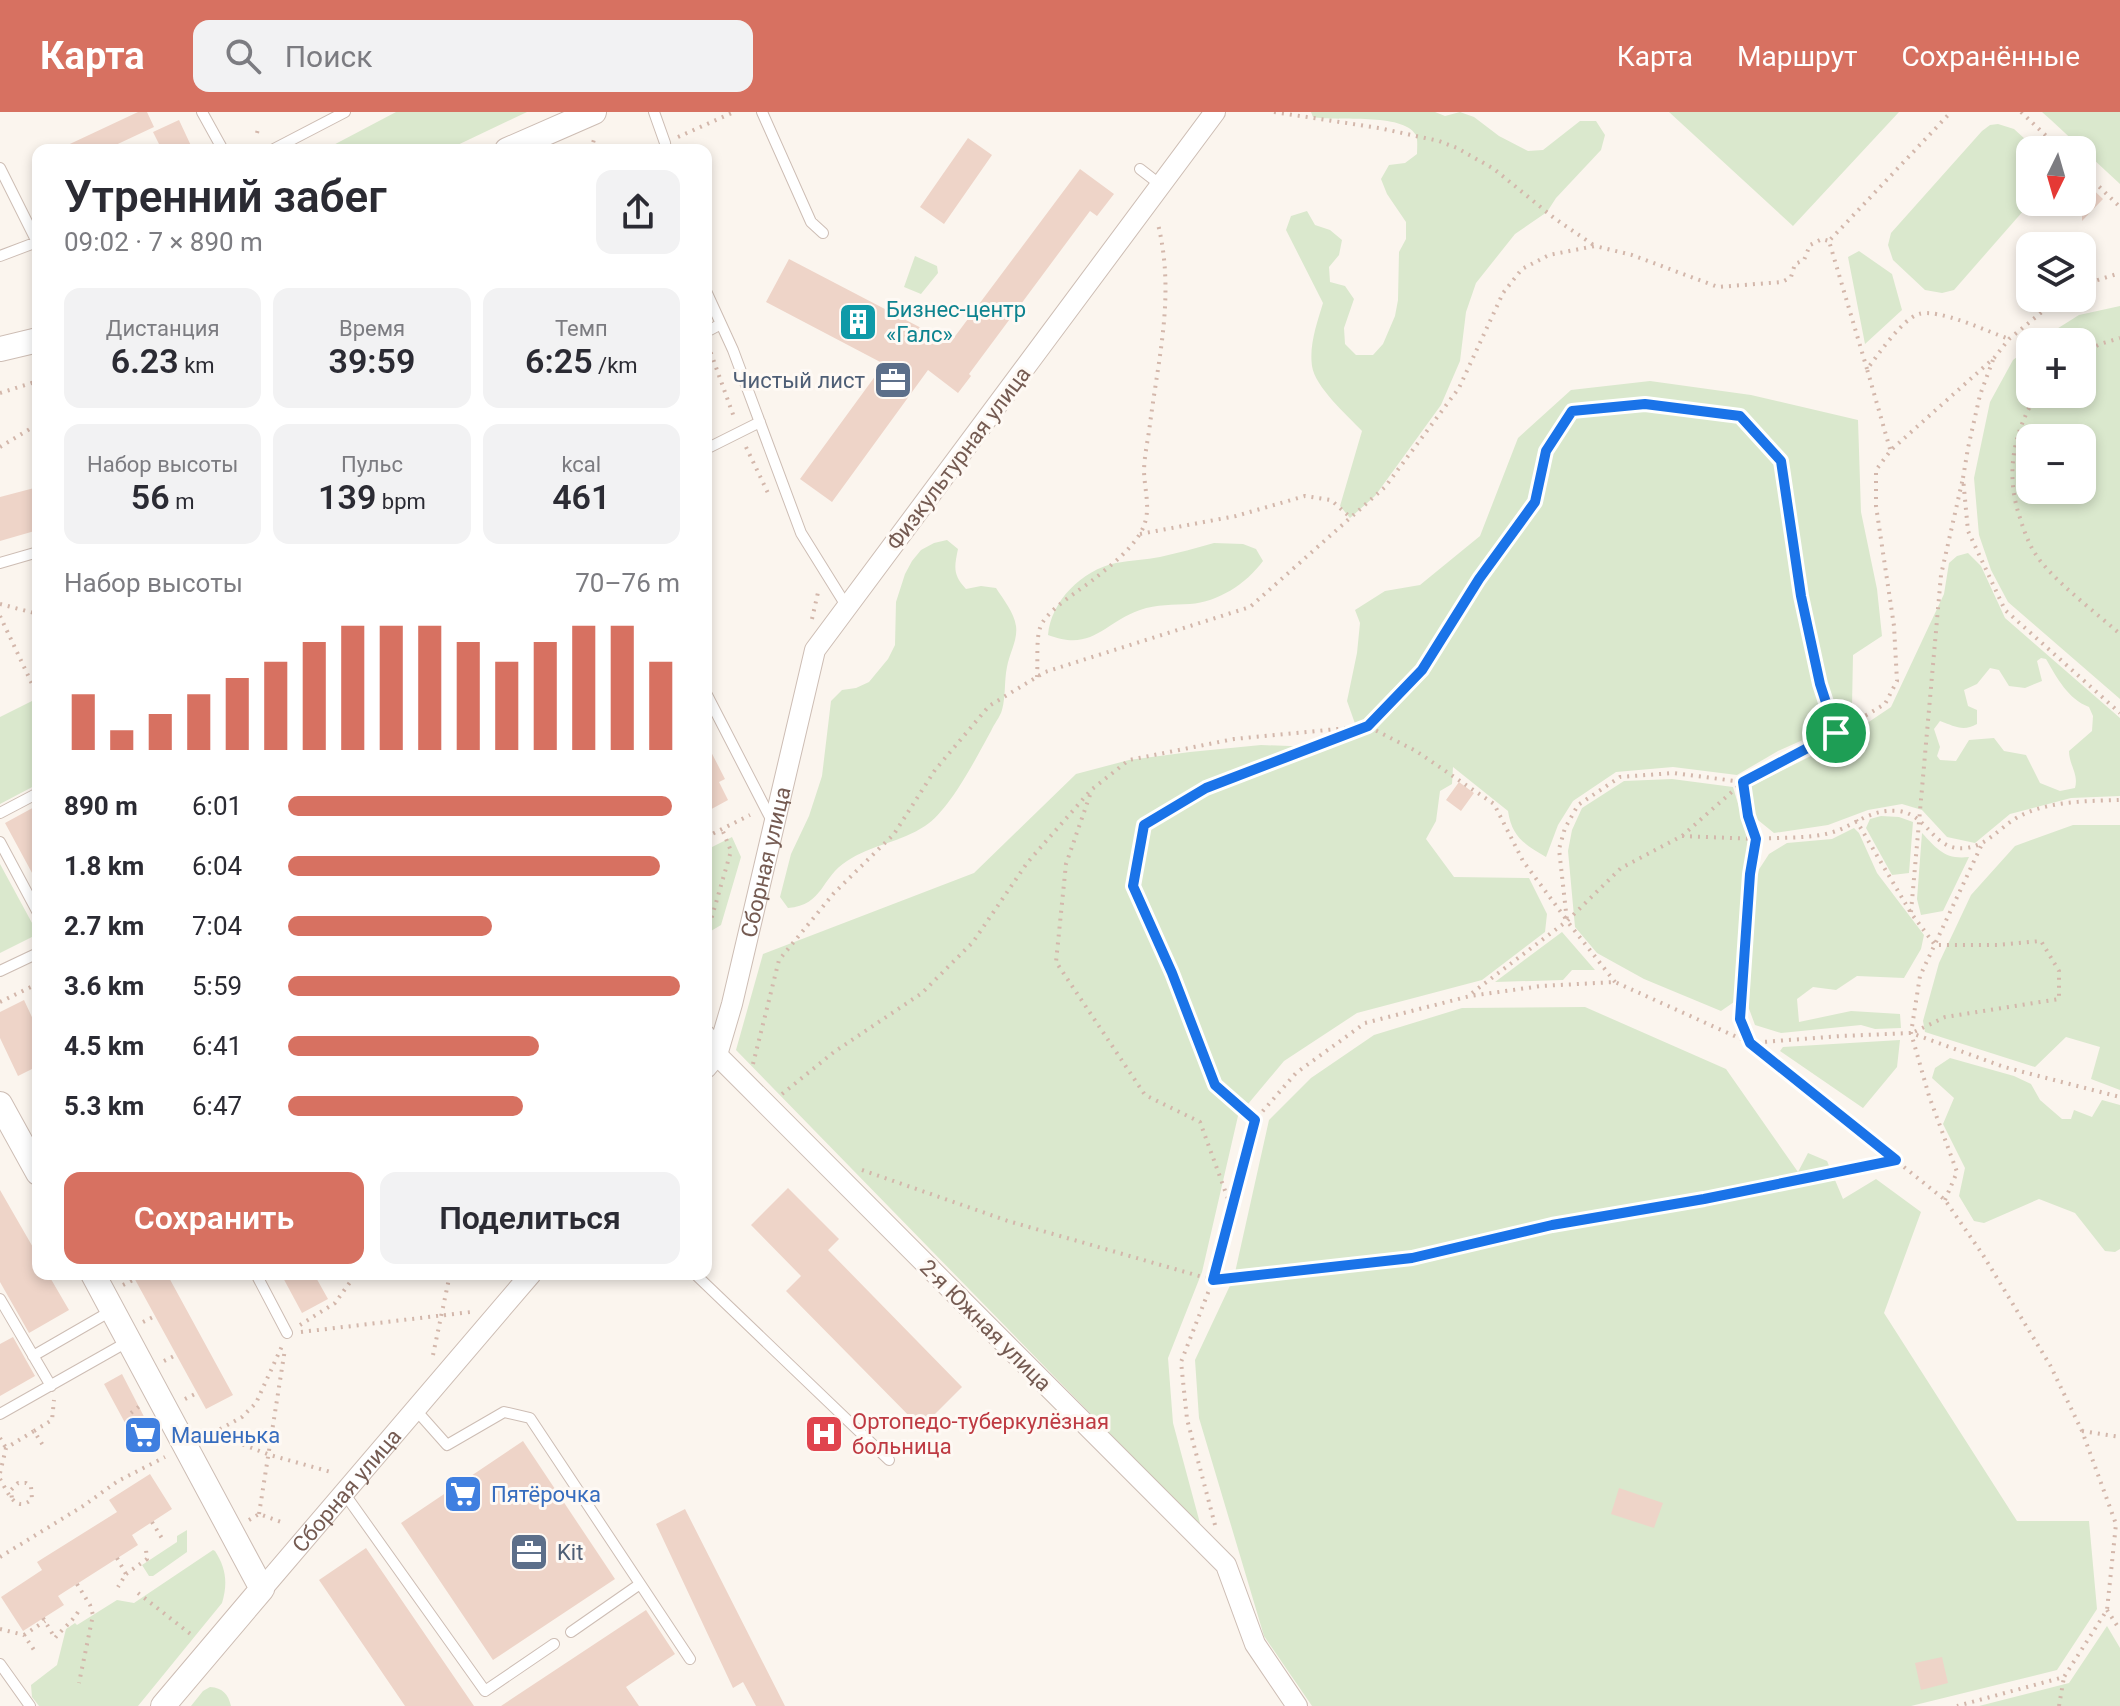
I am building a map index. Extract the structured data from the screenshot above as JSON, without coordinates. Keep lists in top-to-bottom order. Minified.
{"streets":{"street":["Физкультурная улица","Сборная улица","2-я Южная улица"]},"crossings":[["Физкультурная улица","Сборная улица"],["Сборная улица","2-я Южная улица"]],"places":{"building":["Бизнес-центр «Галс»"],"office":["Чистый лист","Kit"],"hospital":["Ортопедо-туберкулёзная больница"],"supermarket":["Машенька","Пятёрочка"]},"north":"bottom","page":{"header":"Карта","search":"Поиск","nav":["Карта","Маршрут","Сохранённые"],"map_buttons":["+","−"],"heading":["Утренний забег","09:02 · 7 × 890 m"],"stats":[["Дистанция","6.23 km"],["Время","39:59"],["Темп","6:25 /km"],["Набор высоты","56 m"],["Пульс","139 bpm"],["kcal","461"]],"chart":["Набор высоты","70–76 m"],"list":[{"name":"890 m","note":"6:01"},{"name":"1.8 km","note":"6:04"},{"name":"2.7 km","note":"7:04"},{"name":"3.6 km","note":"5:59"},{"name":"4.5 km","note":"6:41"},{"name":"5.3 km","note":"6:47"}],"buttons":["Сохранить","Поделиться"]}}
